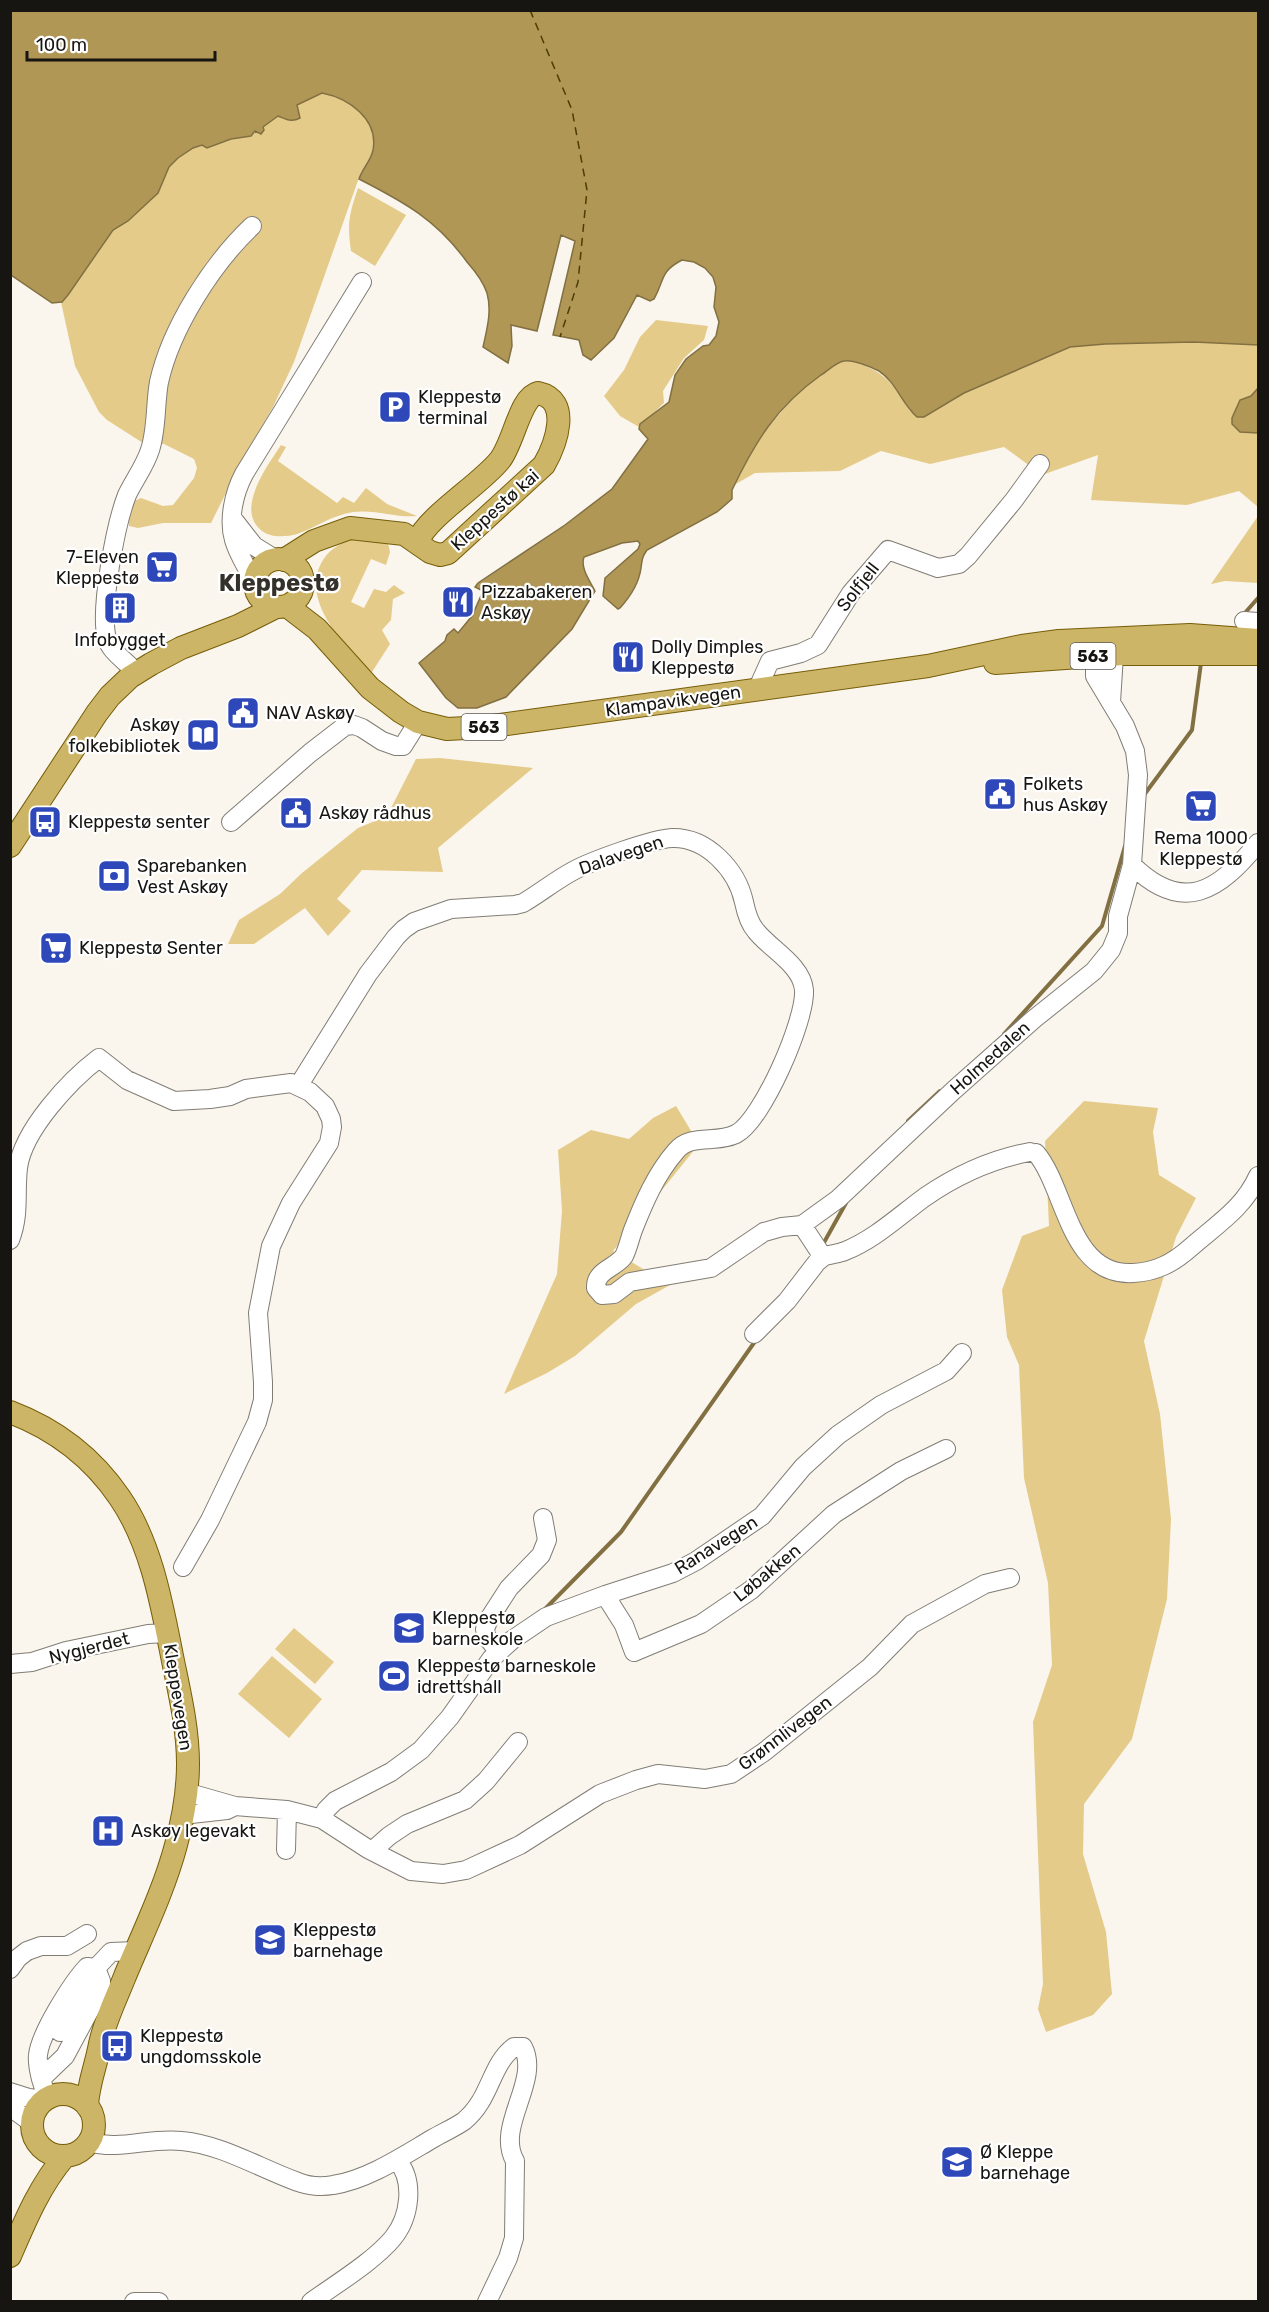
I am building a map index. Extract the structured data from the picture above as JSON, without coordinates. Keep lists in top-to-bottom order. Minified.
{"streets":{"main road":["Kleppestø kai","563","Klampavikvegen","Kleppevegen"],"street":["Solfjell","Dalavegen","Holmedalen","Ranavegen","Løbakken","Nygjerdet","Grønnlivegen"]},"crossings":[["Kleppestø kai","563"],["Kleppestø kai","Klampavikvegen"],["563","Klampavikvegen"],["Klampavikvegen","Holmedalen"],["Dalavegen","Holmedalen"],["Ranavegen","Løbakken"],["Ranavegen","Grønnlivegen"],["Nygjerdet","Kleppevegen"],["Kleppevegen","Grønnlivegen"]],"districts":["Kleppestø"],"places":{"parking":["Kleppestø terminal"],"supermarket":["7-Eleven Kleppestø","Rema 1000 Kleppestø","Kleppestø Senter"],"restaurant":["Pizzabakeren Askøy","Dolly Dimples Kleppestø"],"building":["Infobygget"],"public building":["NAV Askøy","Folkets hus Askøy","Askøy rådhus"],"library":["Askøy folkebibliotek"],"bus stop":["Kleppestø senter","Kleppestø ungdomsskole"],"bank":["Sparebanken Vest Askøy"],"school or university":["Kleppestø barneskole","Kleppestø barnehage","Ø Kleppe barnehage"],"sports":["Kleppestø barneskole idrettshall"],"hospital":["Askøy legevakt"]},"scale_bar":"100 m"}
